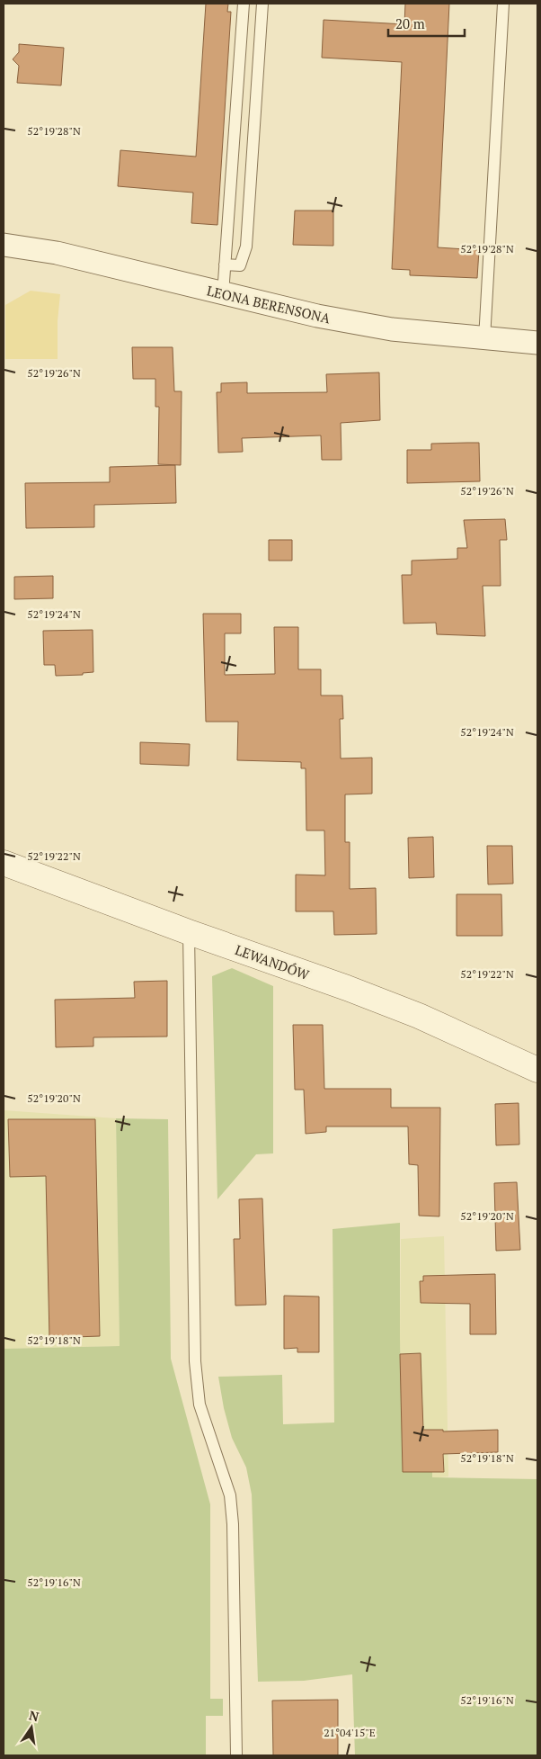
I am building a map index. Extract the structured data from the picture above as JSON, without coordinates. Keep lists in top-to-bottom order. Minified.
{"streets":{"street":["LEONA BERENSONA","LEWANDÓW"]},"scale_bar":"20 m","north":"top","coordinates":["52°19'28\"N","52°19'26\"N","52°19'24\"N","52°19'22\"N","52°19'20\"N","52°19'18\"N","52°19'16\"N","21°04'15\"E"]}
